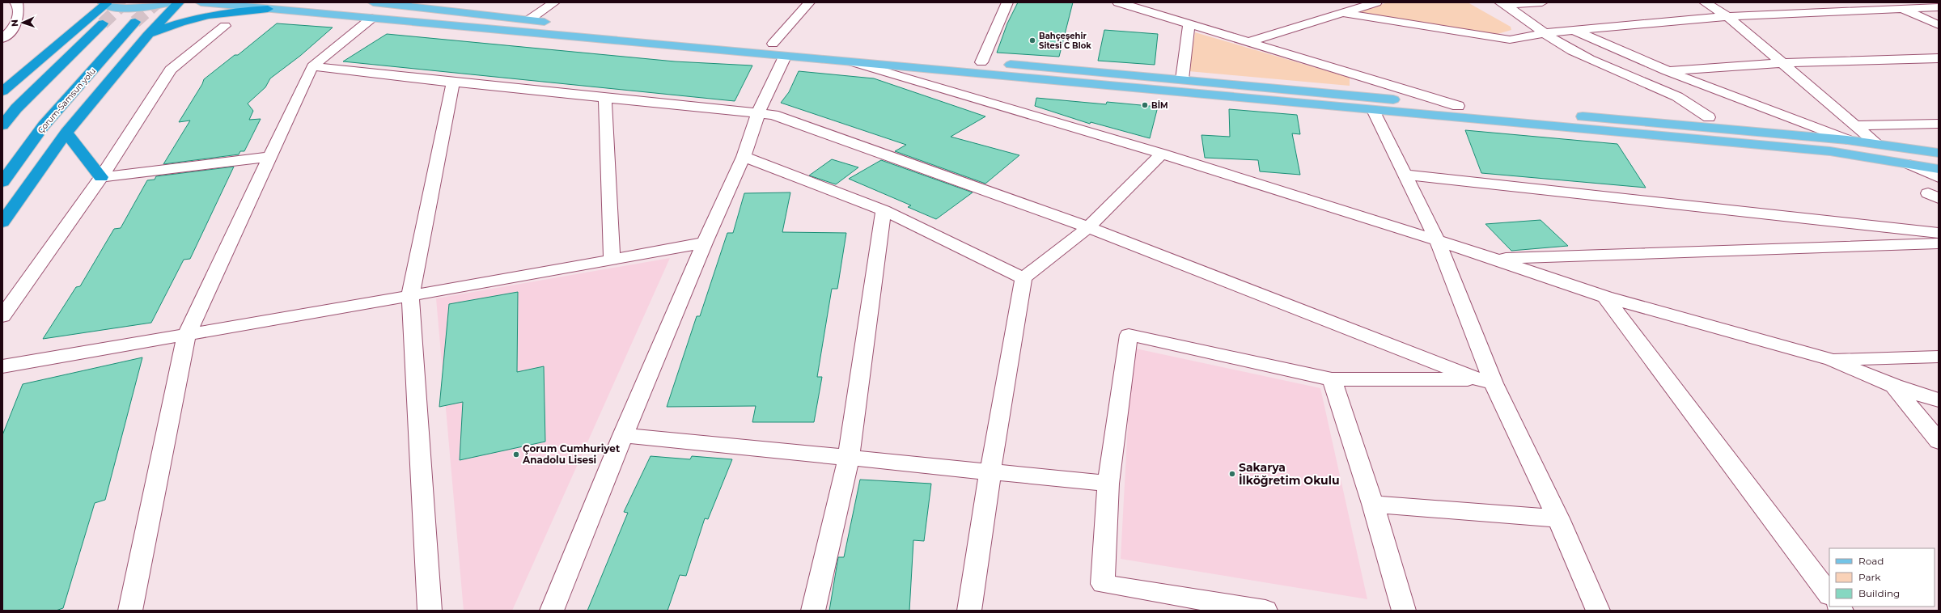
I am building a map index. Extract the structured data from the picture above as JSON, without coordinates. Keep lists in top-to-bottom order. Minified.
{"streets":{"highway":["Çorum-Samsun yolu"]},"places":["Bahçeşehir Sitesi C Blok","BİM","Çorum Cumhuriyet Anadolu Lisesi","Sakarya İlköğretim Okulu"],"legend":["Road","Park","Building"],"north":"left"}
